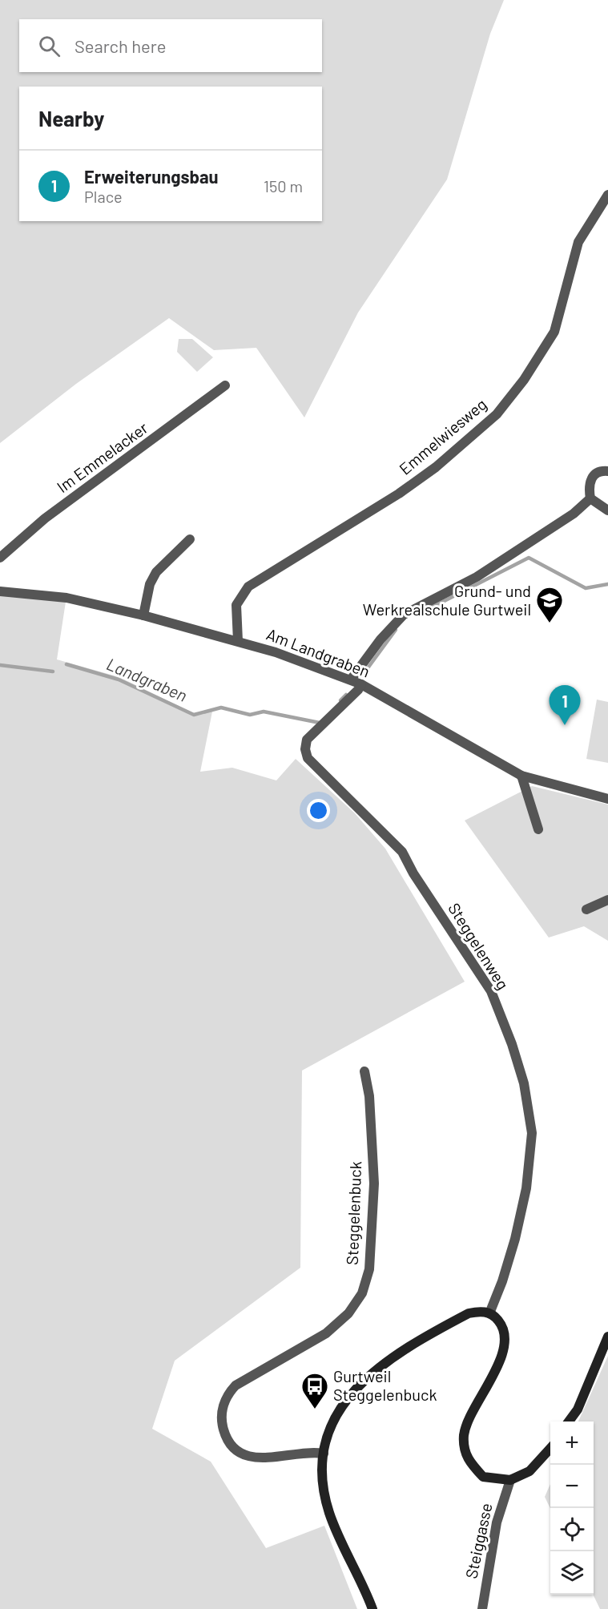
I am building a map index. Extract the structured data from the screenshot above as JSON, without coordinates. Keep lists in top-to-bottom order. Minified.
{"streets":{"street":["Emmelwiesweg","Im Emmelacker","Am Landgraben","Steggelenweg","Steggelenbuck","Steiggasse"]},"crossings":[["Emmelwiesweg","Am Landgraben"],["Am Landgraben","Steggelenweg"]],"water":["Landgraben"],"places":{"school or university":["Grund- und Werkrealschule Gurtweil"],"bus stop":["Gurtweil Steggelenbuck"]},"page":{"search":"Search here","heading":"Nearby","list":[{"mark":"1","name":"Erweiterungsbau","note":"Place","value":"150 m"}],"pins":"1","map_buttons":["+","−"]}}
